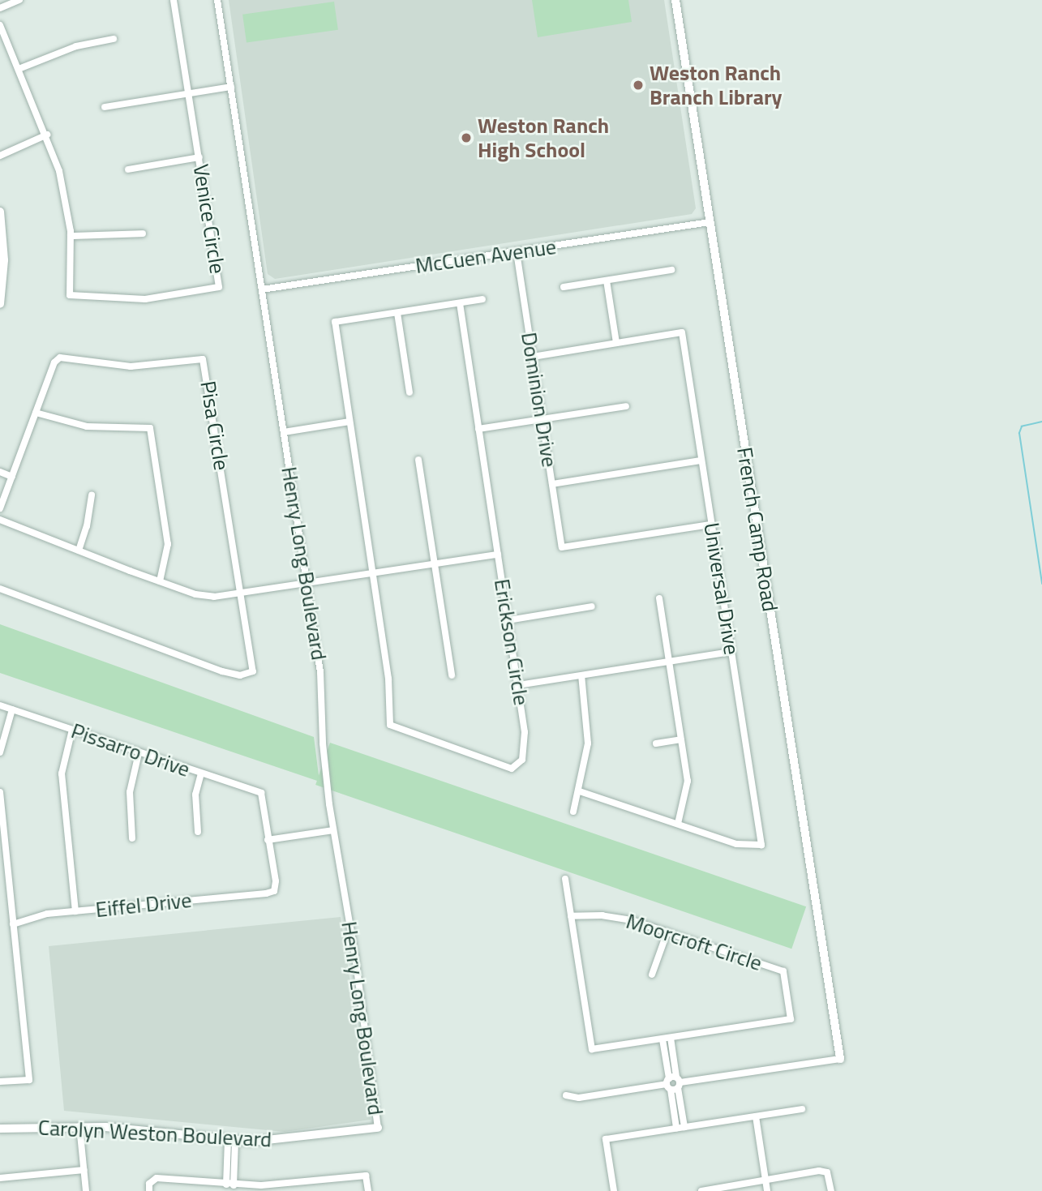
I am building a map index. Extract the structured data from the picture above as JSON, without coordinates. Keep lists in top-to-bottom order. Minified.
{"streets":{"street":["Venice Circle","McCuen Avenue","Dominion Drive","Pisa Circle","French Camp Road","Henry Long Boulevard","Universal Drive","Erickson Circle","Pissarro Drive","Eiffel Drive","Moorcroft Circle","Carolyn Weston Boulevard"]},"crossings":[["McCuen Avenue","Dominion Drive"],["McCuen Avenue","French Camp Road"],["McCuen Avenue","Henry Long Boulevard"],["Dominion Drive","Universal Drive"],["Henry Long Boulevard","Carolyn Weston Boulevard"],["Pissarro Drive","Eiffel Drive"]],"places":["Weston Ranch Branch Library","Weston Ranch High School"]}
